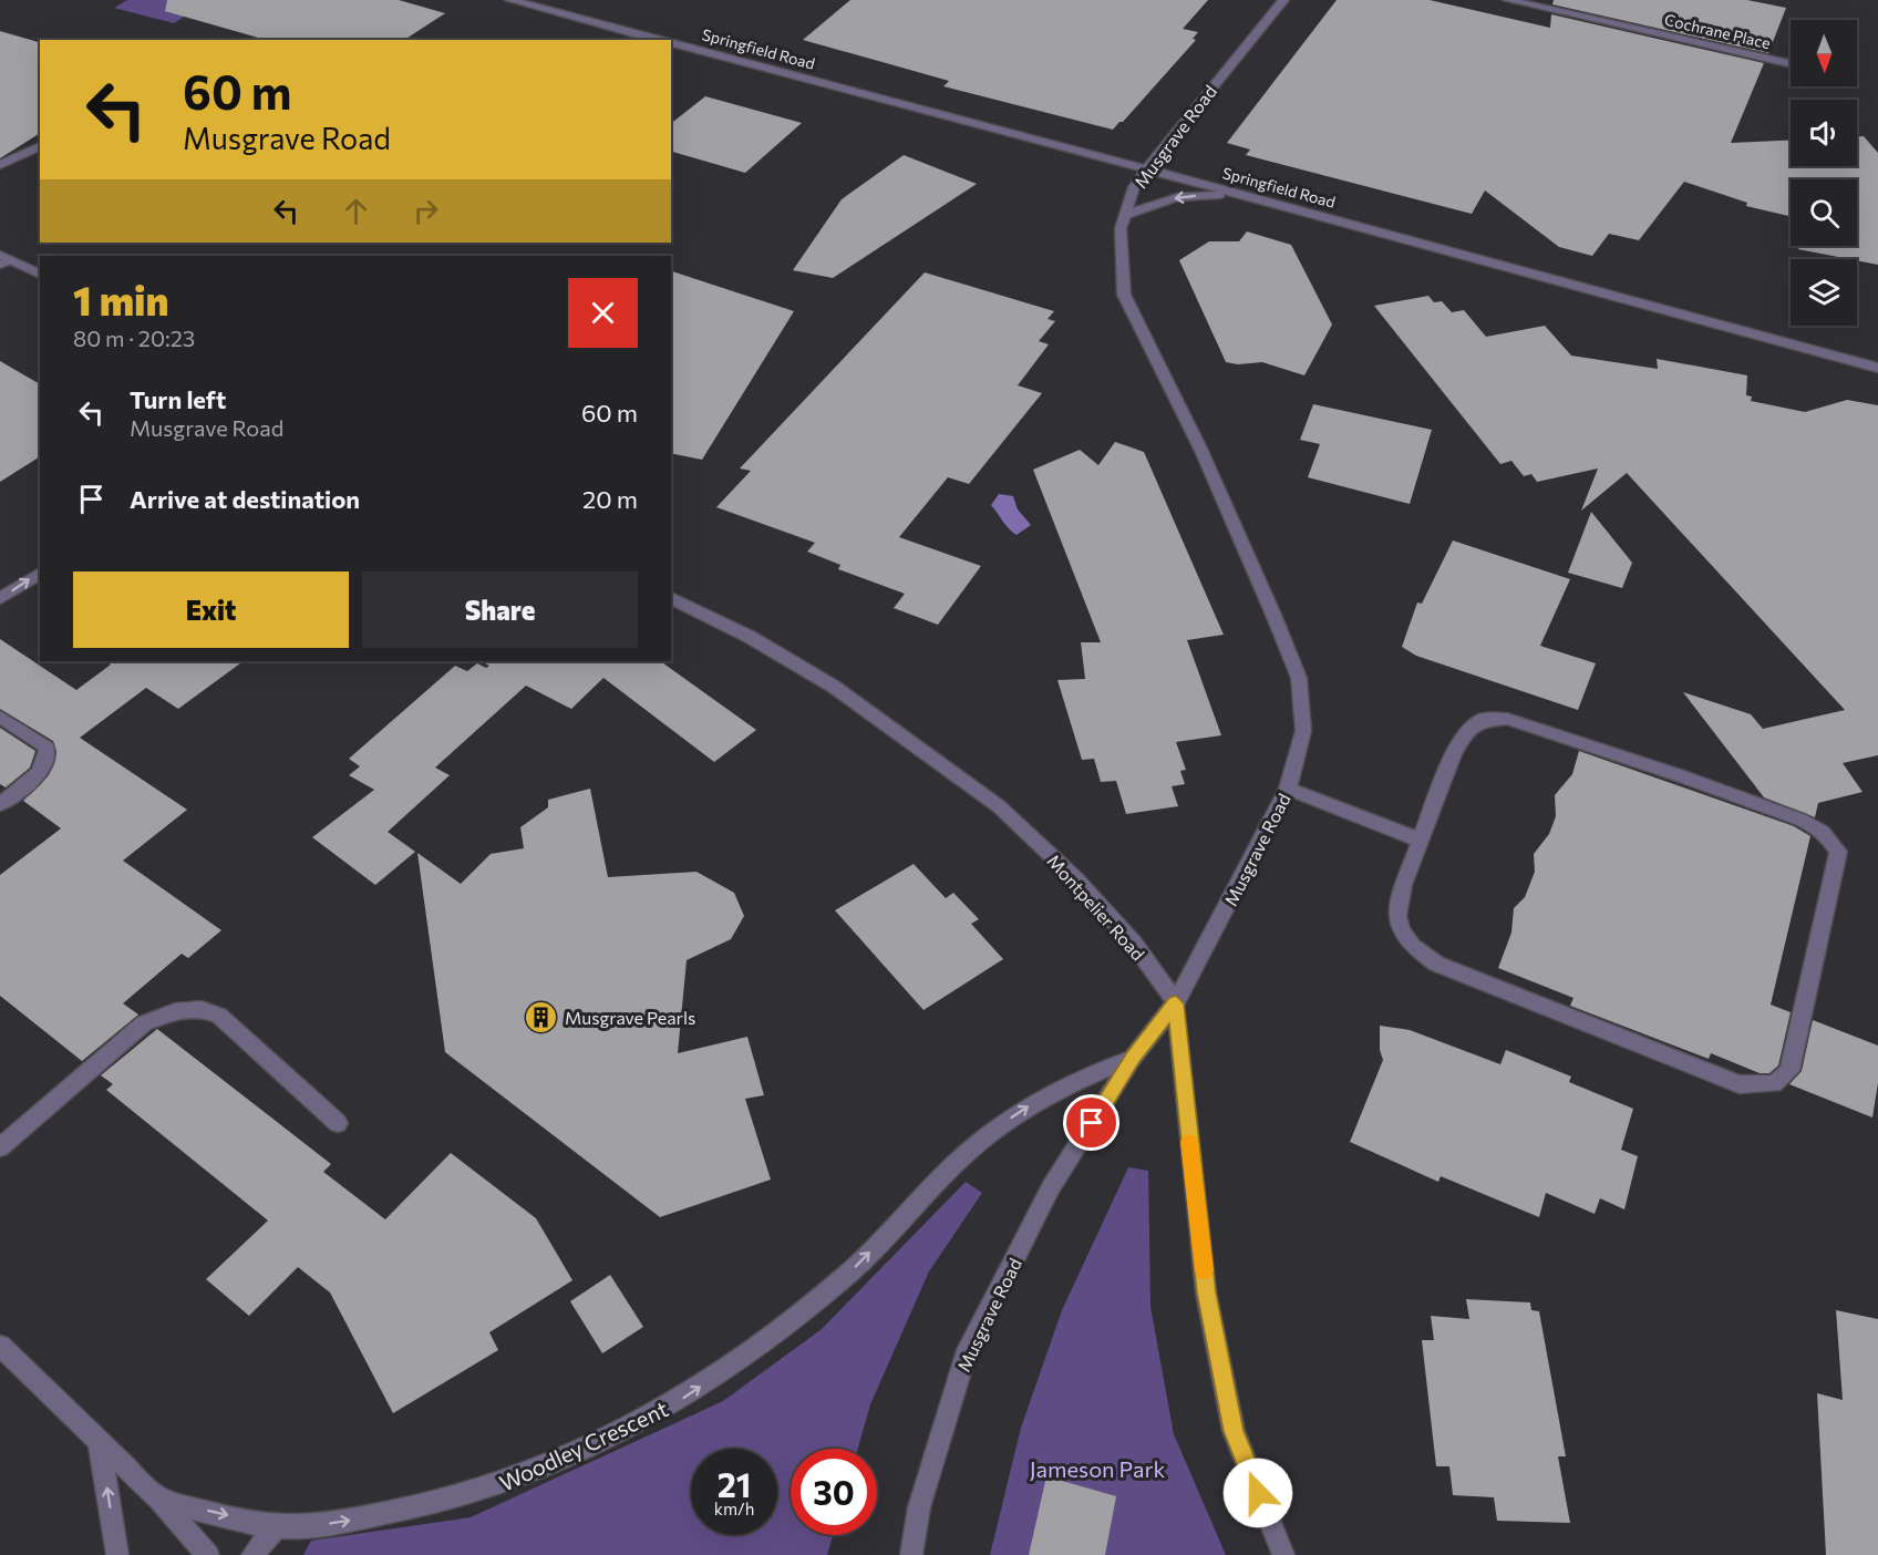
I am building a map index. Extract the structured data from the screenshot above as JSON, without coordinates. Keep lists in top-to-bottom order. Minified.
{"streets":{"street":["Cochrane Place","Springfield Road","Musgrave Road","Montpelier Road","Woodley Crescent"]},"crossings":[["Springfield Road","Musgrave Road"],["Musgrave Road","Montpelier Road"],["Musgrave Road","Woodley Crescent"]],"one_way":["Woodley Crescent"],"parks":["Jameson Park"],"places":{"building":["Musgrave Pearls"]},"north":"bottom","page":{"turn":["60 m","Musgrave Road"],"heading":["1 min","80 m · 20:23"],"list":[{"name":"Turn left","note":"Musgrave Road","value":"60 m"},{"name":"Arrive at destination","value":"20 m"}],"buttons":["Exit","Share"],"speed":"21 km/h","limit":"30"}}
